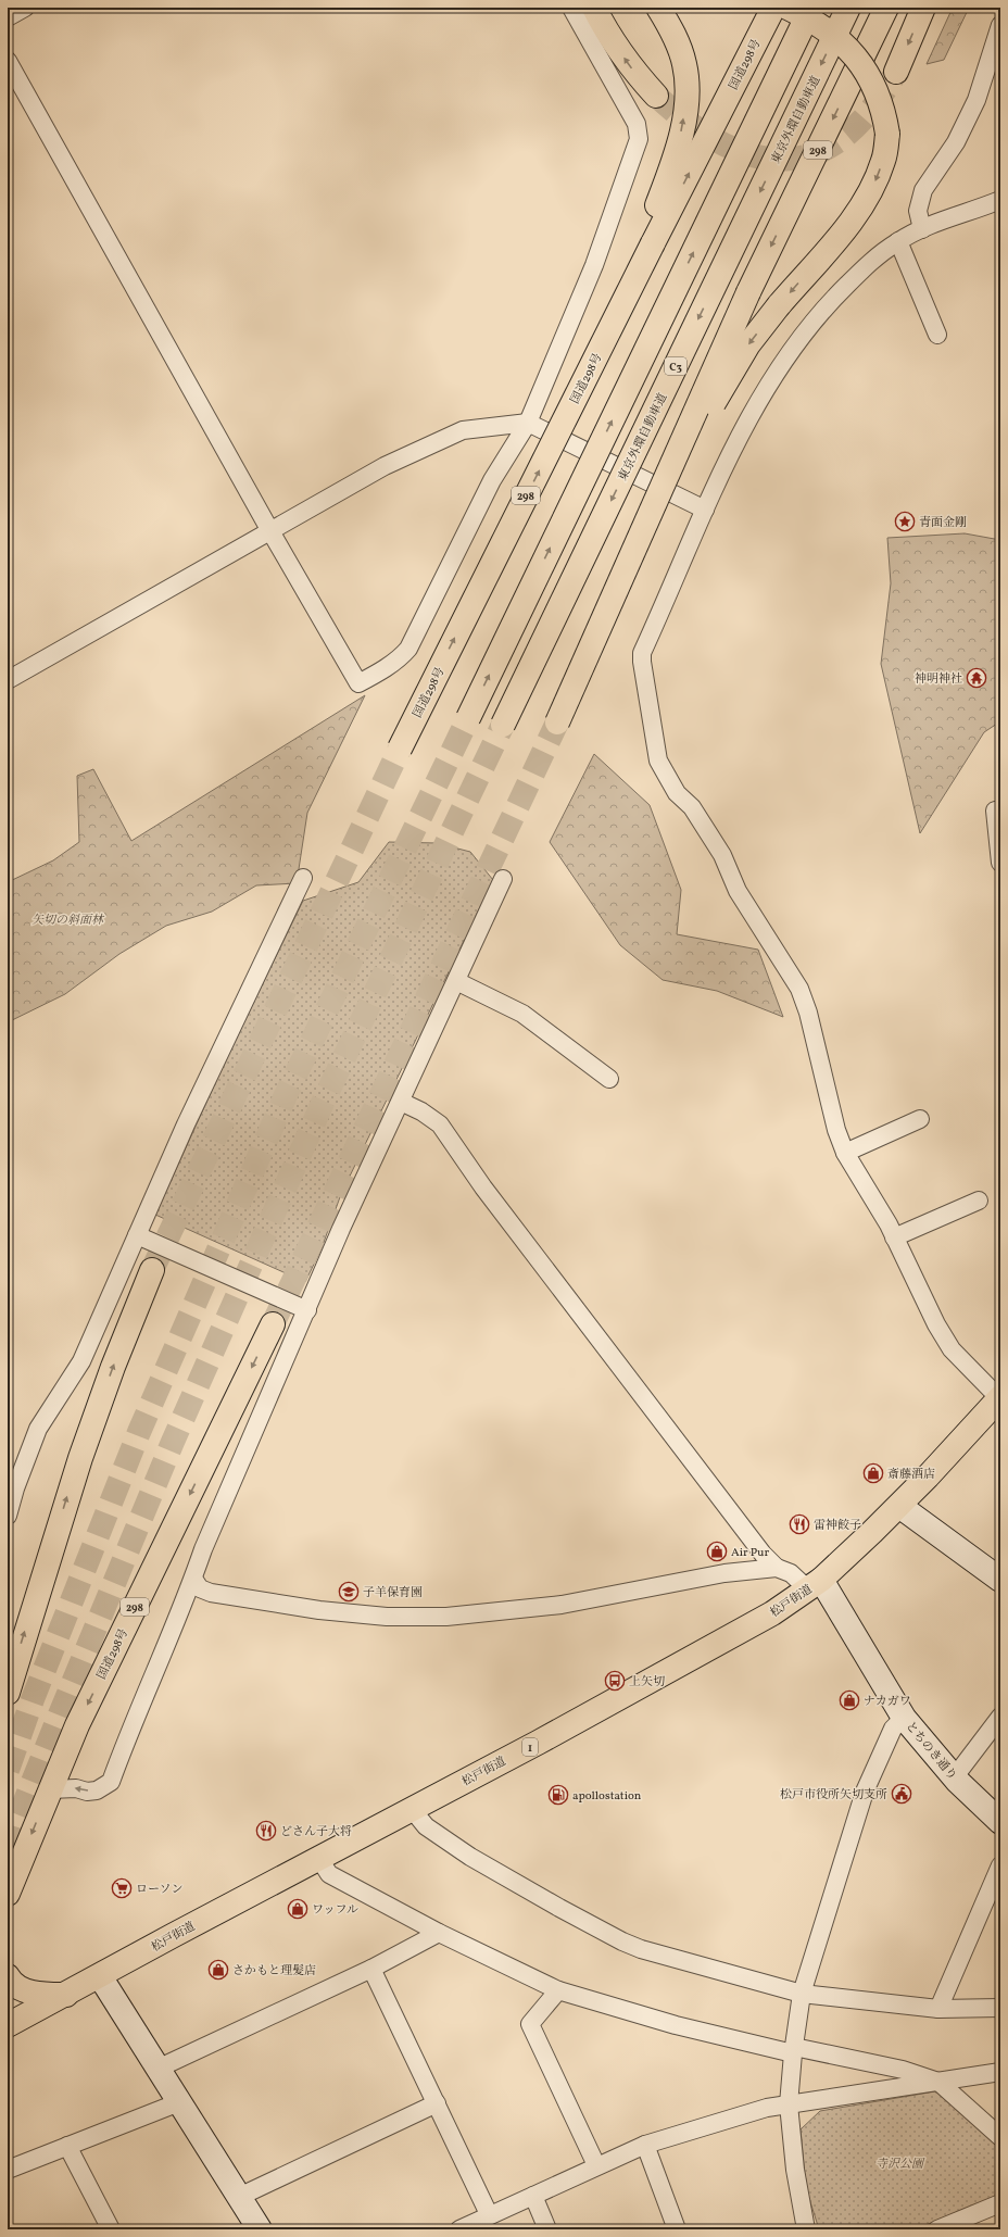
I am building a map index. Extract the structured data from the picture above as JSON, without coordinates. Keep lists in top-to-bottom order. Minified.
{"streets":{"main road":["国道298号","東京外環自動車道","298","C3","松戸街道","1"],"street":["とちのき通り"]},"crossings":[["国道298号","298"],["松戸街道","とちのき通り"]],"parks":["矢切の斜面林","寺沢公園"],"places":{"place":["青面金剛"],"temple":["神明神社"],"shop":["斎藤酒店","Air Pur","ナカガワ","ワッフル","さかもと理髪店"],"restaurant":["雷神餃子","どさん子大将"],"school or university":["子羊保育園"],"bus stop":["上矢切"],"public building":["松戸市役所矢切支所"],"fuel station":["apollostation"],"supermarket":["ローソン"]}}
